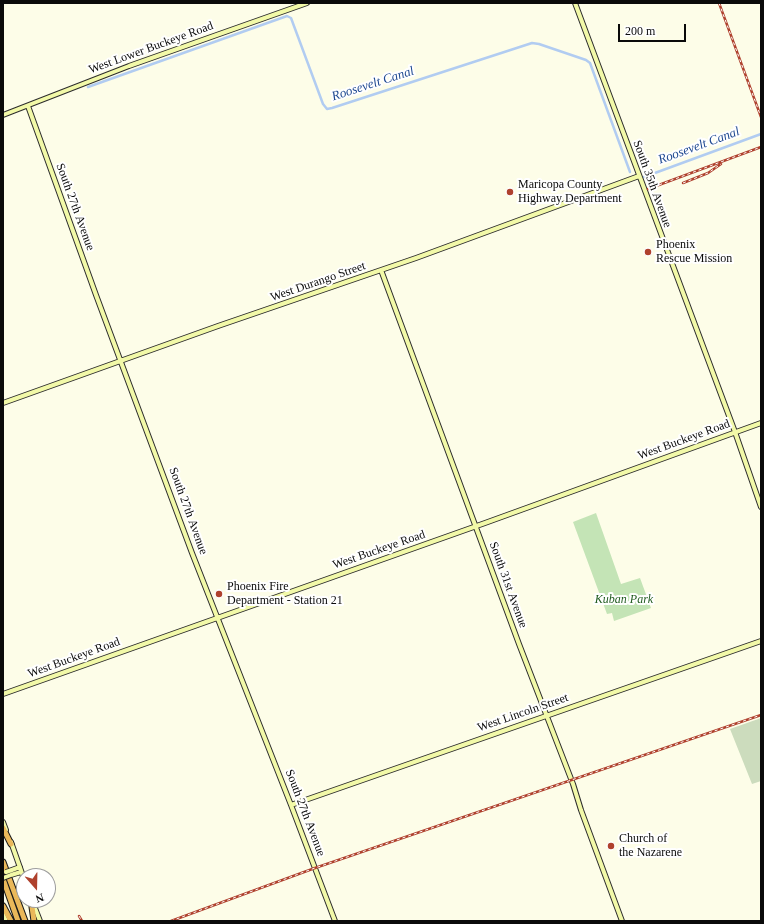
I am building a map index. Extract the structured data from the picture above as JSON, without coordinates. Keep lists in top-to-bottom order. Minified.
{"streets":{"main road":["West Lower Buckeye Road","South 35th Avenue","South 27th Avenue","West Durango Street","West Buckeye Road","South 31st Avenue","West Lincoln Street"]},"crossings":[["West Lower Buckeye Road","South 27th Avenue"],["South 35th Avenue","West Durango Street"],["South 35th Avenue","West Buckeye Road"],["South 27th Avenue","West Durango Street"],["South 27th Avenue","West Buckeye Road"],["South 27th Avenue","West Lincoln Street"],["West Durango Street","South 31st Avenue"],["West Buckeye Road","South 31st Avenue"],["South 31st Avenue","West Lincoln Street"]],"water":["Roosevelt Canal"],"parks":["Kuban Park"],"places":["Maricopa County Highway Department","Phoenix Rescue Mission","Phoenix Fire Department - Station 21","Church of the Nazarene"],"scale_bar":"200 m","north":"bottom"}
